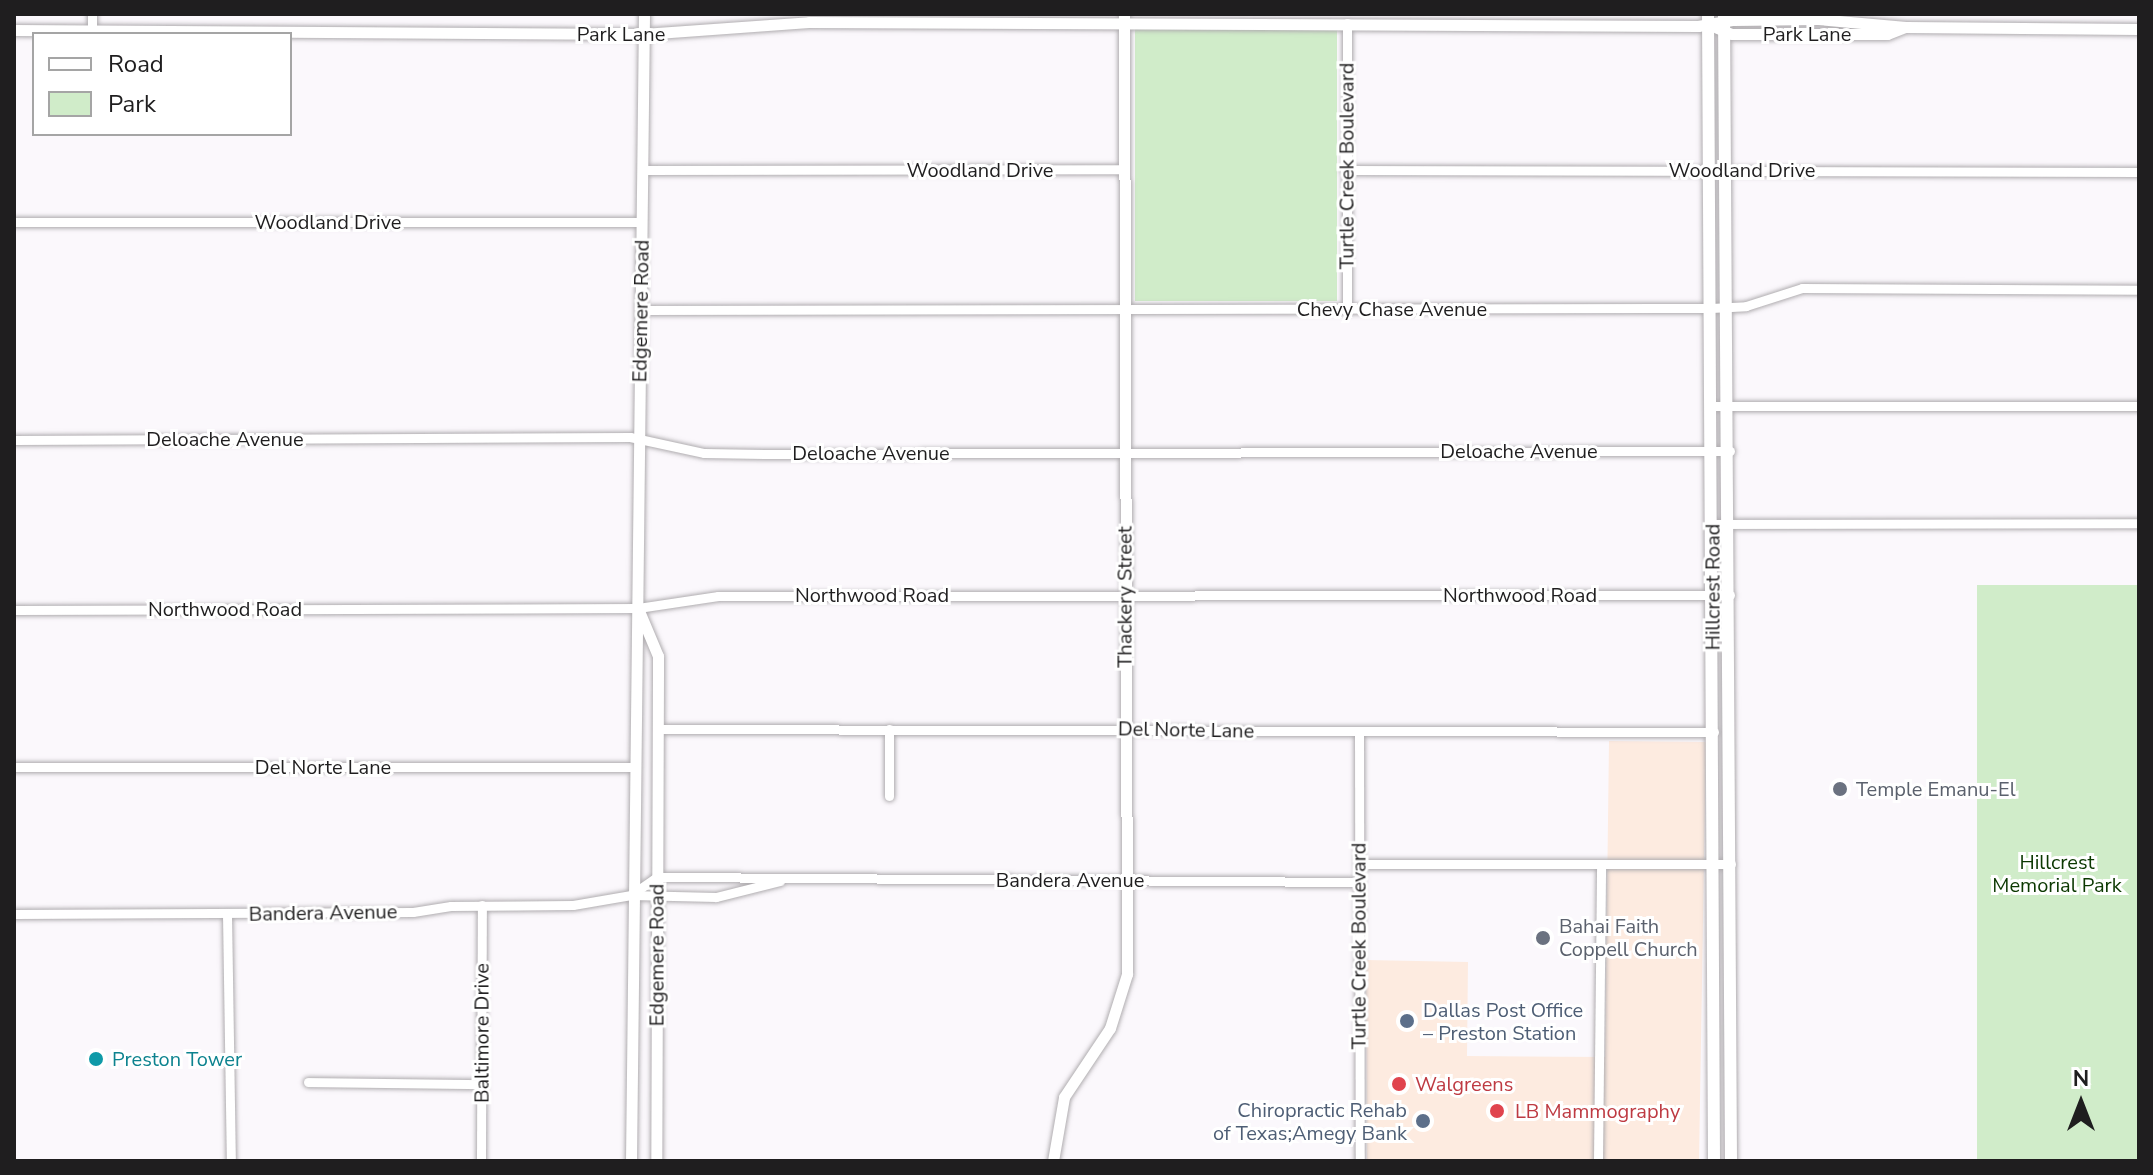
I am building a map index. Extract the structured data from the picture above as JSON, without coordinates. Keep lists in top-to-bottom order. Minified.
{"streets":{"main road":["Hillcrest Road"],"street":["Park Lane","Turtle Creek Boulevard","Woodland Drive","Chevy Chase Avenue","Edgemere Road","Deloache Avenue","Northwood Road","Thackery Street","Del Norte Lane","Bandera Avenue","Baltimore Drive"]},"crossings":[["Park Lane","Turtle Creek Boulevard"],["Park Lane","Edgemere Road"],["Park Lane","Hillcrest Road"],["Park Lane","Thackery Street"],["Turtle Creek Boulevard","Woodland Drive"],["Turtle Creek Boulevard","Chevy Chase Avenue"],["Turtle Creek Boulevard","Del Norte Lane"],["Turtle Creek Boulevard","Bandera Avenue"],["Woodland Drive","Edgemere Road"],["Woodland Drive","Hillcrest Road"],["Woodland Drive","Thackery Street"],["Chevy Chase Avenue","Edgemere Road"],["Chevy Chase Avenue","Hillcrest Road"],["Chevy Chase Avenue","Thackery Street"],["Edgemere Road","Deloache Avenue"],["Edgemere Road","Northwood Road"],["Edgemere Road","Del Norte Lane"],["Edgemere Road","Bandera Avenue"],["Deloache Avenue","Hillcrest Road"],["Deloache Avenue","Thackery Street"],["Hillcrest Road","Northwood Road"],["Hillcrest Road","Del Norte Lane"],["Northwood Road","Thackery Street"],["Thackery Street","Del Norte Lane"],["Thackery Street","Bandera Avenue"],["Bandera Avenue","Baltimore Drive"]],"parks":["Hillcrest Memorial Park"],"places":["Temple Emanu-El","Bahai Faith Coppell Church","Dallas Post Office – Preston Station","Preston Tower","Walgreens","LB Mammography","Chiropractic Rehab of Texas;Amegy Bank"],"legend":["Road","Park"],"north":"top"}
